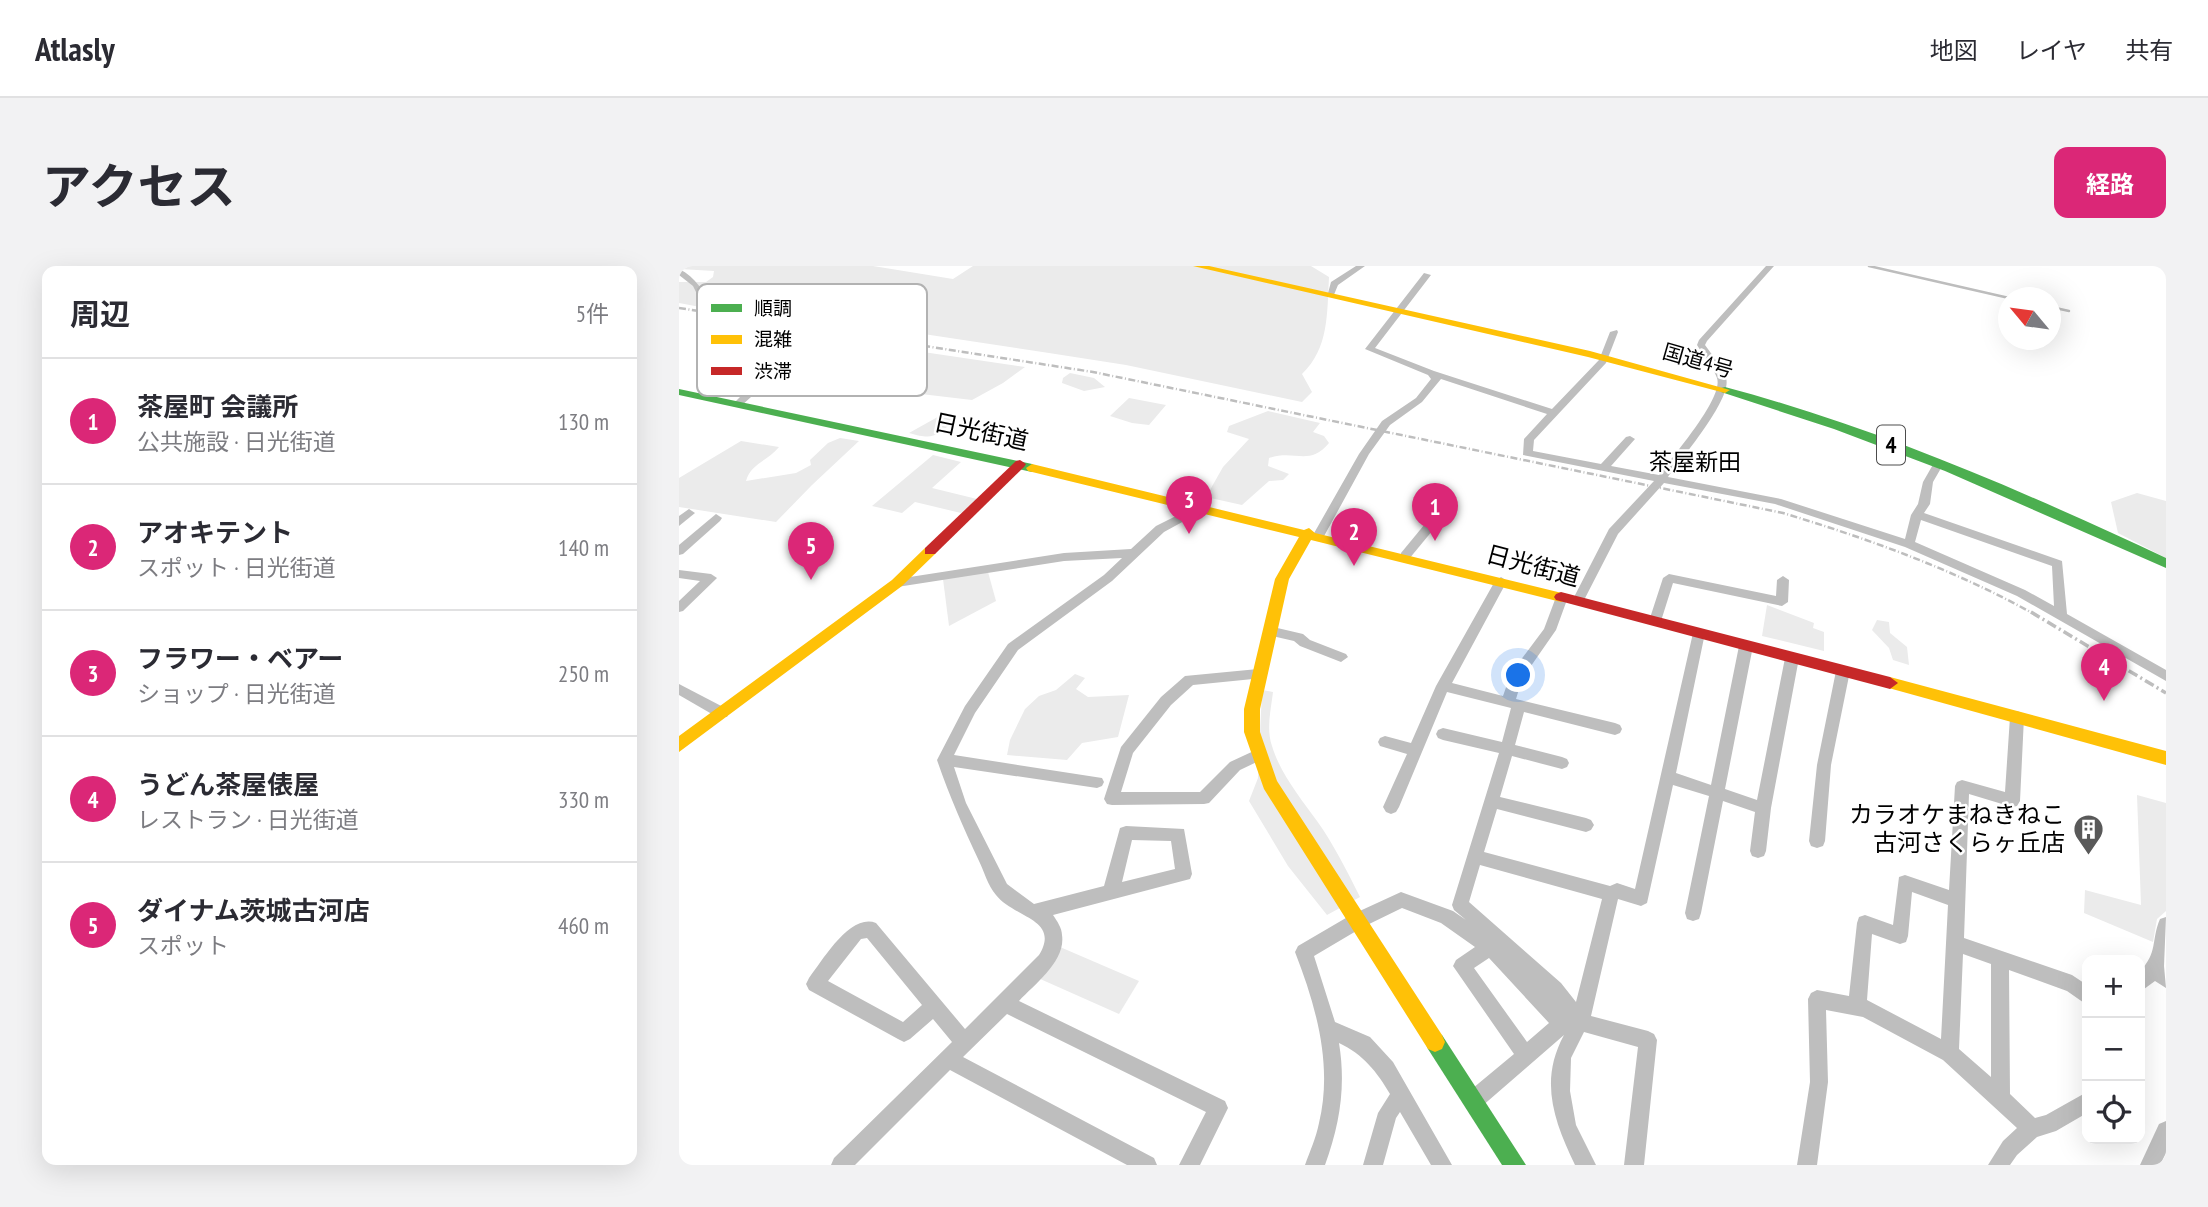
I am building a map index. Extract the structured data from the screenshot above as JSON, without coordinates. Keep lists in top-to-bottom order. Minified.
{"streets":{"main road":["国道4号","日光街道","4"]},"districts":["茶屋新田"],"places":{"building":["カラオケまねきねこ 古河さくらヶ丘店"]},"legend":["順調","混雑","渋滞"],"north":"top left","page":{"header":"Atlasly","nav":["地図","レイヤ","共有"],"title":"アクセス","buttons":"経路","heading":["周辺","5件"],"list":[{"mark":"1","name":"茶屋町 会議所","note":"公共施設 · 日光街道","value":"130 m"},{"mark":"2","name":"アオキテント","note":"スポット · 日光街道","value":"140 m"},{"mark":"3","name":"フラワー・ベアー","note":"ショップ · 日光街道","value":"250 m"},{"mark":"4","name":"うどん茶屋俵屋","note":"レストラン · 日光街道","value":"330 m"},{"mark":"5","name":"ダイナム茨城古河店","note":"スポット","value":"460 m"}],"pins":["3","1","2","5","4"],"map_buttons":["+","−"]}}
